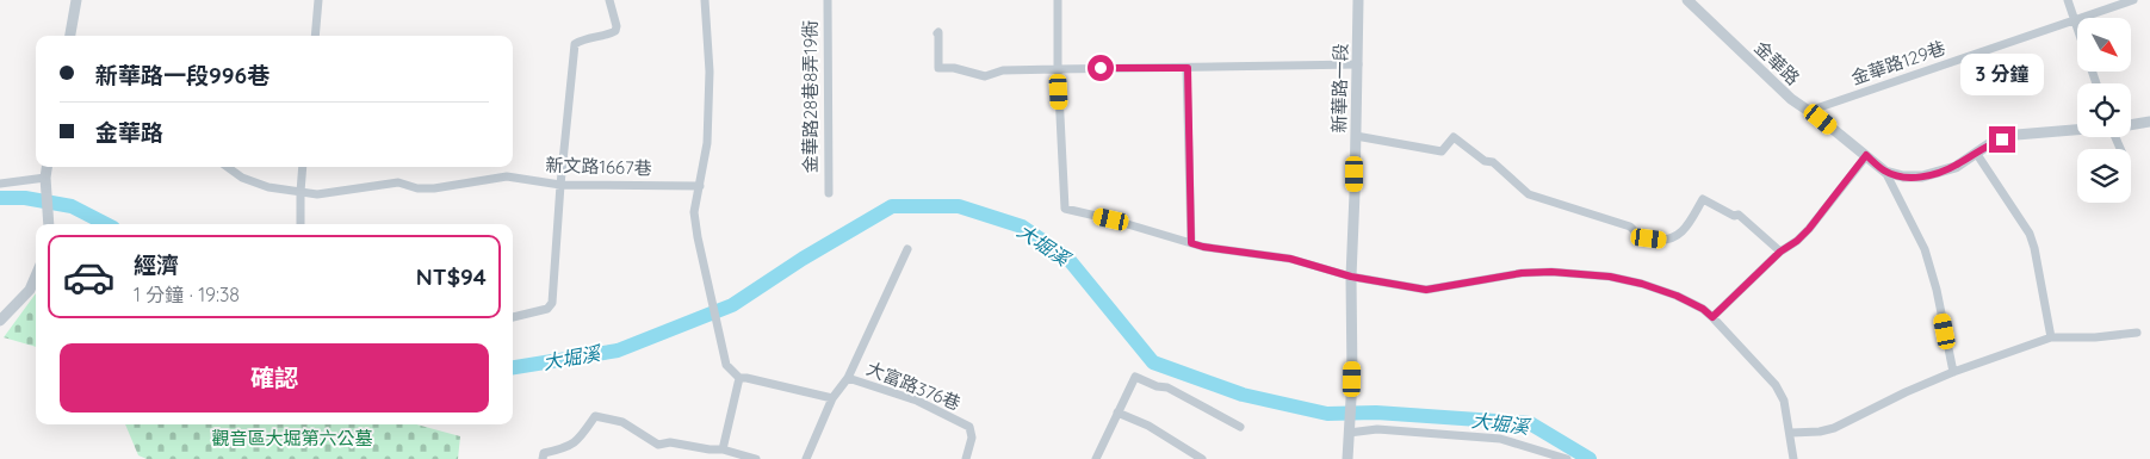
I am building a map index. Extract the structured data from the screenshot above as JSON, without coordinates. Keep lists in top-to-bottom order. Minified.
{"streets":{"street":["金華路","金華路129巷","新華路一段","金華路28巷8弄19衖","新文路1667巷","大富路376巷"]},"crossings":[["金華路","金華路129巷"]],"water":["大堀溪"],"parks":["觀音區大堀第六公墓"],"north":"bottom right","page":{"banner":["新華路一段996巷","金華路"],"bubble":"3 分鐘","list":[{"name":"經濟","note":"1 分鐘 · 19:38","value":"NT$94"}],"buttons":"確認"}}
